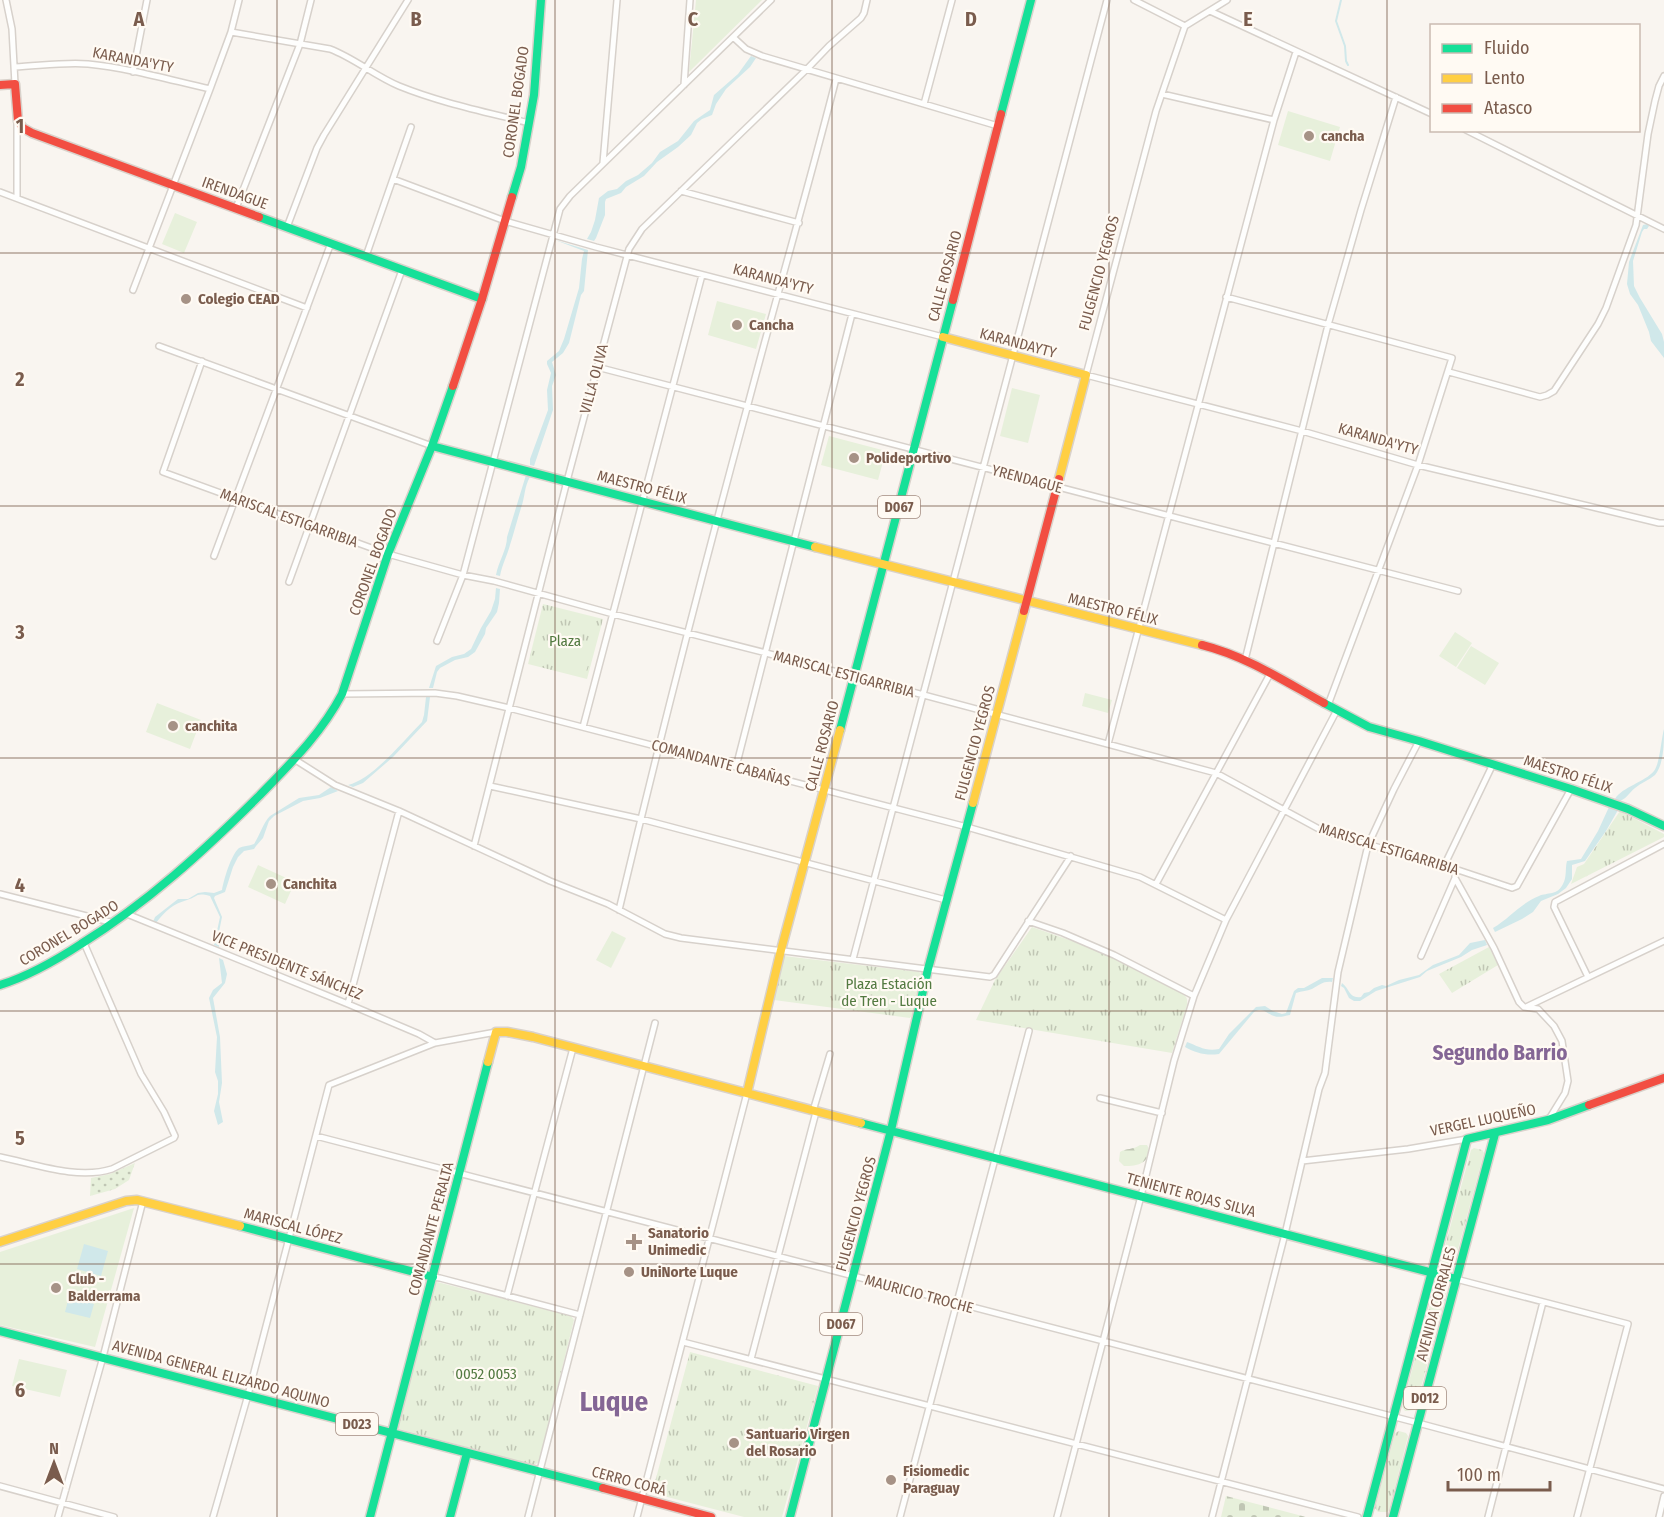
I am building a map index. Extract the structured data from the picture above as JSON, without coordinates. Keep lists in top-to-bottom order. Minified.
{"streets":{"main road":["CORONEL BOGADO","IRENDAGUE","FULGENCIO YEGROS","CALLE ROSARIO","KARANDAYTY","MAESTRO FÉLIX","D067","VERGEL LUQUEÑO","TENIENTE ROJAS SILVA","MARISCAL LÓPEZ","COMANDANTE PERALTA","AVENIDA CORRALES","AVENIDA GENERAL ELIZARDO AQUINO","D012","D023","CERRO CORÁ"],"street":["KARANDA'YTY","VILLA OLIVA","YRENDAGUE","MARISCAL ESTIGARRIBIA","COMANDANTE CABAÑAS","VICE PRESIDENTE SÁNCHEZ","MAURICIO TROCHE"]},"crossings":[["KARANDA'YTY","CORONEL BOGADO"],["KARANDA'YTY","FULGENCIO YEGROS"],["KARANDA'YTY","CALLE ROSARIO"],["KARANDA'YTY","KARANDAYTY"],["KARANDA'YTY","VILLA OLIVA"],["CORONEL BOGADO","IRENDAGUE"],["CORONEL BOGADO","MARISCAL ESTIGARRIBIA"],["CORONEL BOGADO","COMANDANTE CABAÑAS"],["CORONEL BOGADO","VICE PRESIDENTE SÁNCHEZ"],["FULGENCIO YEGROS","KARANDAYTY"],["FULGENCIO YEGROS","YRENDAGUE"],["FULGENCIO YEGROS","MAESTRO FÉLIX"],["FULGENCIO YEGROS","MARISCAL ESTIGARRIBIA"],["FULGENCIO YEGROS","COMANDANTE CABAÑAS"],["FULGENCIO YEGROS","TENIENTE ROJAS SILVA"],["FULGENCIO YEGROS","MAURICIO TROCHE"],["CALLE ROSARIO","KARANDAYTY"],["CALLE ROSARIO","YRENDAGUE"],["CALLE ROSARIO","MAESTRO FÉLIX"],["CALLE ROSARIO","MARISCAL ESTIGARRIBIA"],["CALLE ROSARIO","COMANDANTE CABAÑAS"],["CALLE ROSARIO","TENIENTE ROJAS SILVA"],["CALLE ROSARIO","MAURICIO TROCHE"],["CALLE ROSARIO","CERRO CORÁ"],["VILLA OLIVA","YRENDAGUE"],["VILLA OLIVA","MAESTRO FÉLIX"],["VILLA OLIVA","MARISCAL ESTIGARRIBIA"],["VILLA OLIVA","COMANDANTE CABAÑAS"],["MAESTRO FÉLIX","MARISCAL ESTIGARRIBIA"],["VERGEL LUQUEÑO","AVENIDA CORRALES"],["TENIENTE ROJAS SILVA","MAURICIO TROCHE"],["TENIENTE ROJAS SILVA","AVENIDA CORRALES"],["MARISCAL LÓPEZ","COMANDANTE PERALTA"],["COMANDANTE PERALTA","MAURICIO TROCHE"],["COMANDANTE PERALTA","AVENIDA GENERAL ELIZARDO AQUINO"],["MAURICIO TROCHE","AVENIDA CORRALES"],["AVENIDA GENERAL ELIZARDO AQUINO","CERRO CORÁ"]],"districts":["Segundo Barrio","Luque"],"parks":["Plaza","Plaza Estación de Tren - Luque","0052 0053"],"places":{"other":["cancha","Colegio CEAD","Cancha","Polideportivo","canchita","Canchita","UniNorte Luque","Club - Balderrama","Santuario Virgen del Rosario","Fisiomedic Paraguay"],"health":["Sanatorio Unimedic"]},"legend":["Fluido","Lento","Atasco"],"scale_bar":"100 m","north":"top","grid":{"columns":["A","B","C","D","E"],"rows":["1","2","3","4","5","6"]}}
